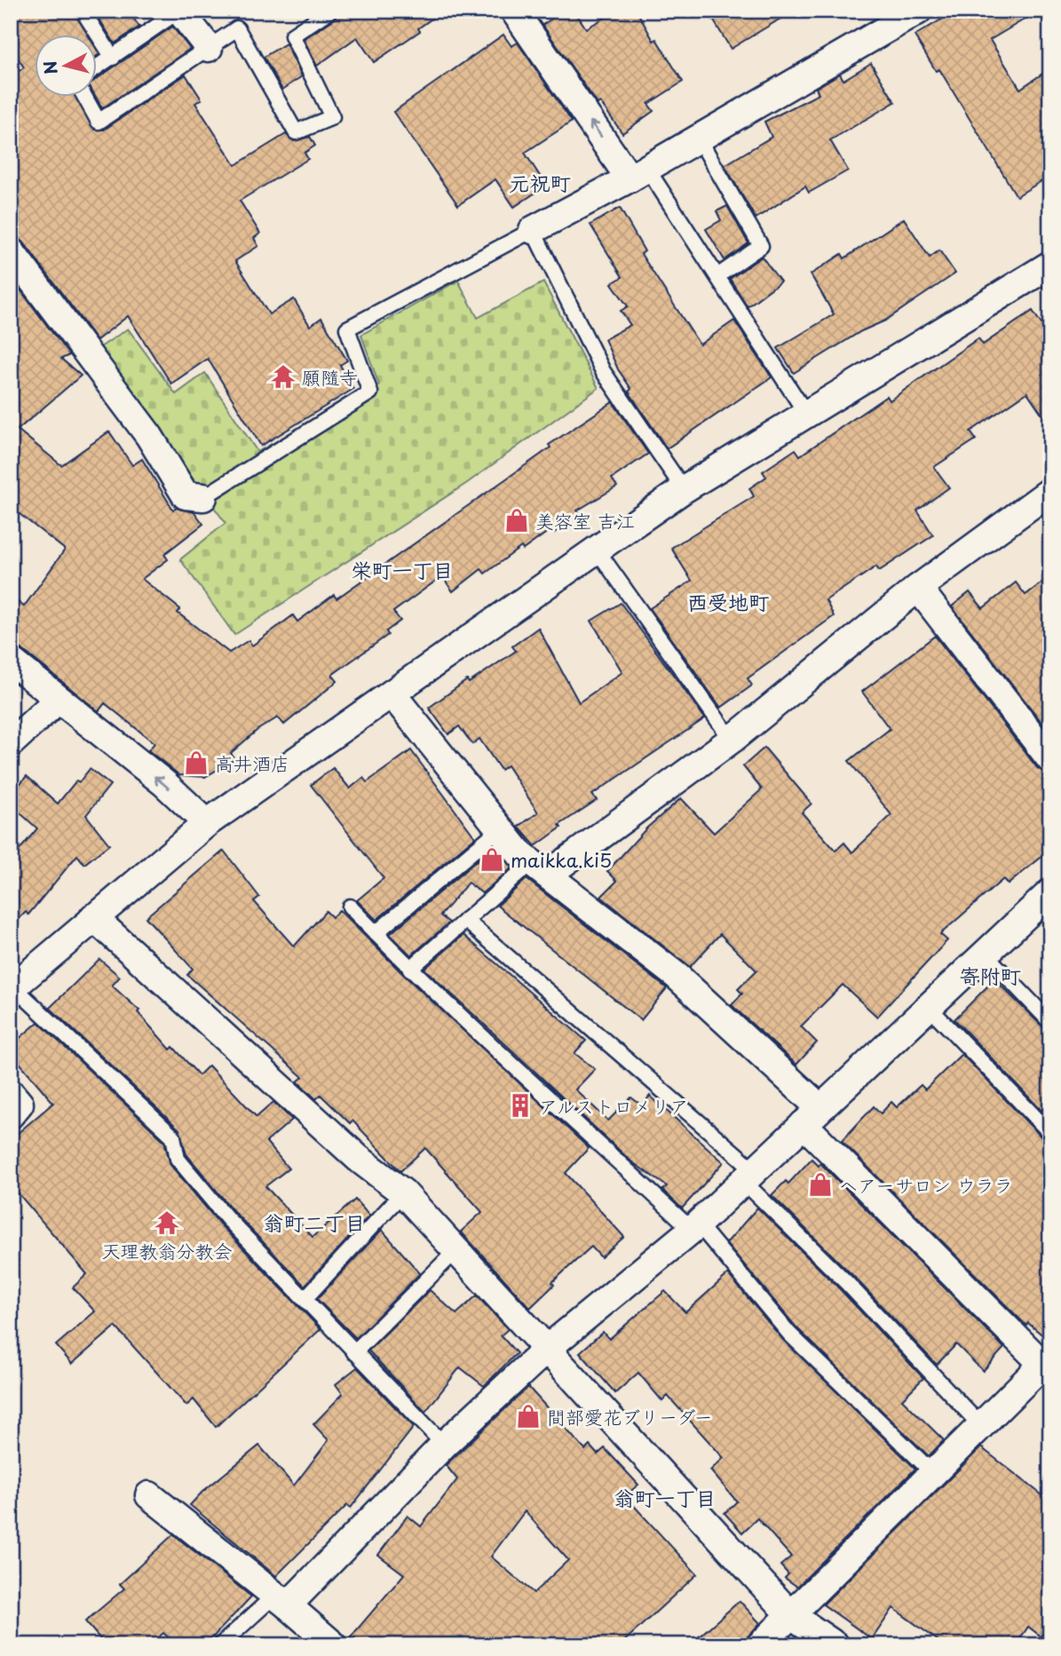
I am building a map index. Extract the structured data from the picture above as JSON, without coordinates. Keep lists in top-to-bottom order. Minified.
{"districts":["元祝町","栄町一丁目","西受地町","寄附町","翁町二丁目","翁町一丁目"],"places":{"temple":["願隨寺","天理教翁分教会"],"shop":["美容室 吉江","高井酒店","maikka.ki5","ヘアーサロン ウララ","間部愛花ブリーダー"],"building":["アルストロメリア"]},"north":"left"}
